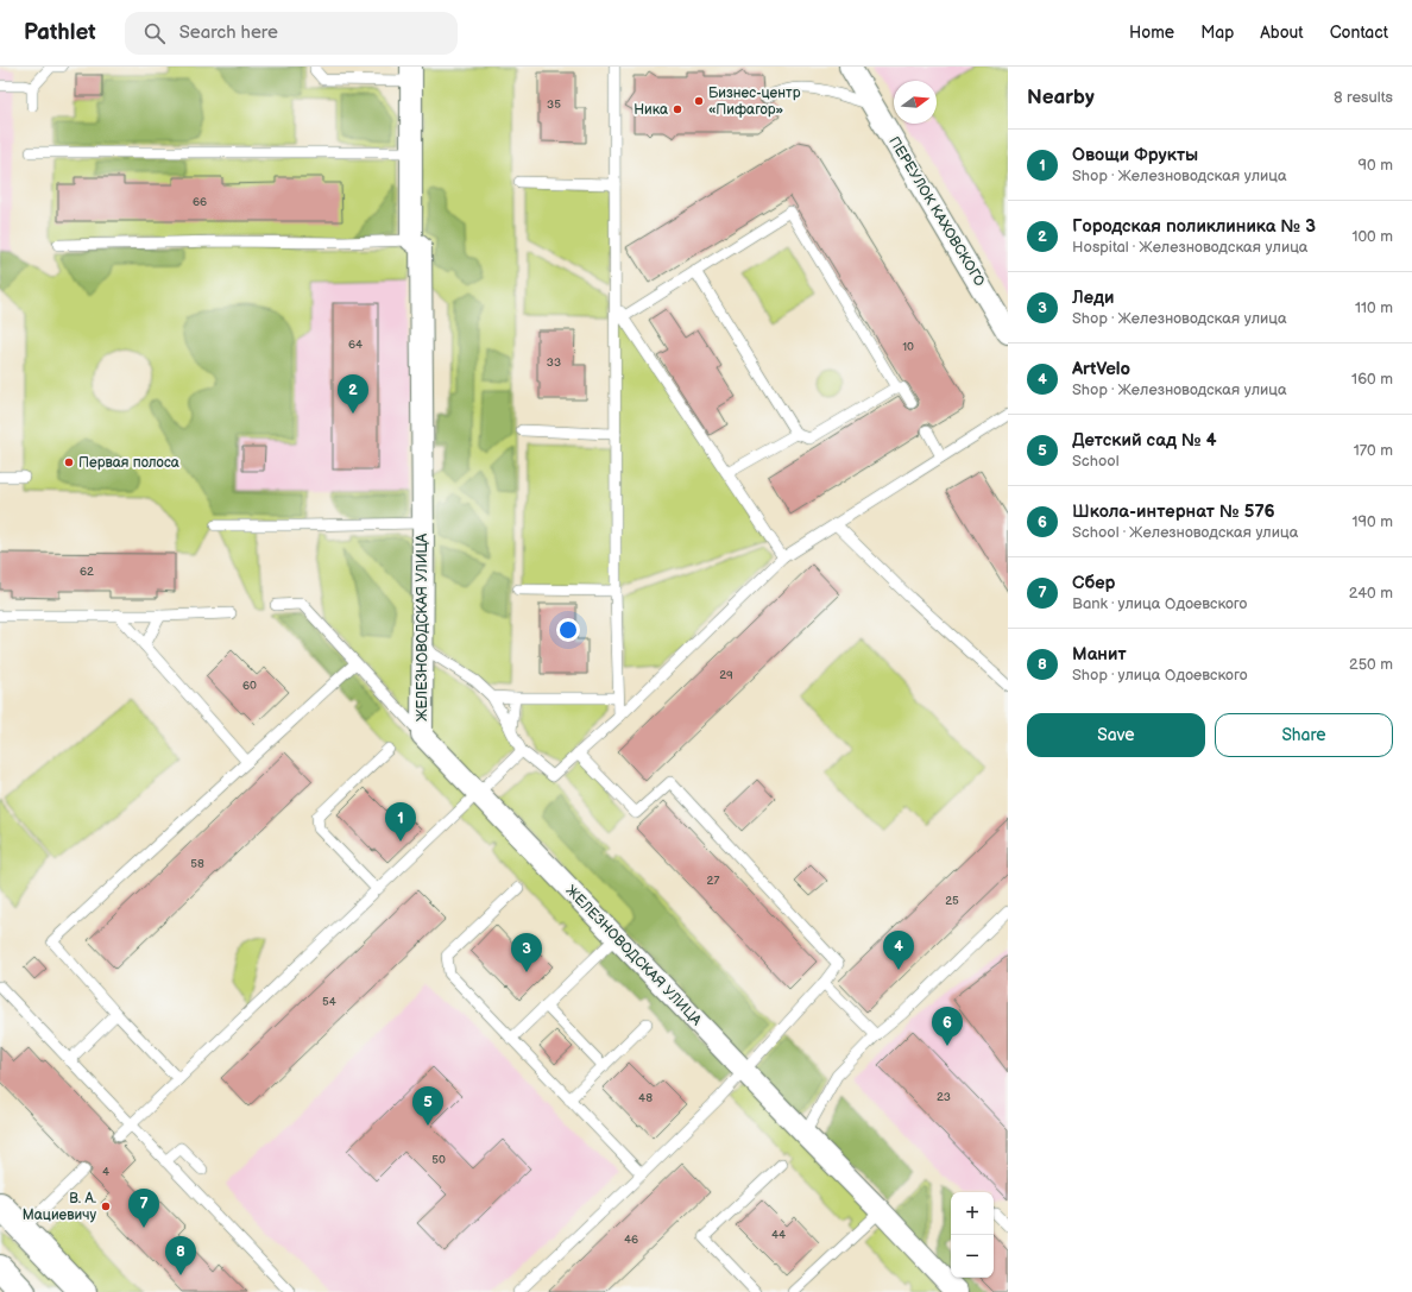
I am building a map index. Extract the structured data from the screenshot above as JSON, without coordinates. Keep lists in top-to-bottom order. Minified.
{"streets":{"street":["ПЕРЕУЛОК КАХОВСКОГО","ЖЕЛЕЗНОВОДСКАЯ УЛИЦА"]},"places":["Бизнес-центр «Пифагор»","Ника","Первая полоса","В. А. Мациевичу"],"house_numbers":["35","66","64","10","33","62","29","60","58","27","25","54","23","48","50","4","44","46"],"north":"right","page":{"header":"Pathlet","search":"Search here","nav":["Home","Map","About","Contact"],"heading":["Nearby","8 results"],"list":[{"mark":"1","name":"Овощи Фрукты","note":"Shop · Железноводская улица","value":"90 m"},{"mark":"2","name":"Городская поликлиника № 3","note":"Hospital · Железноводская улица","value":"100 m"},{"mark":"3","name":"Леди","note":"Shop · Железноводская улица","value":"110 m"},{"mark":"4","name":"ArtVelo","note":"Shop · Железноводская улица","value":"160 m"},{"mark":"5","name":"Детский сад № 4","note":"School","value":"170 m"},{"mark":"6","name":"Школа-интернат № 576","note":"School · Железноводская улица","value":"190 m"},{"mark":"7","name":"Сбер","note":"Bank · улица Одоевского","value":"240 m"},{"mark":"8","name":"Манит","note":"Shop · улица Одоевского","value":"250 m"}],"pins":["2","1","4","3","6","5","7","8"],"buttons":["Save","Share"],"map_buttons":["+","−"]}}
